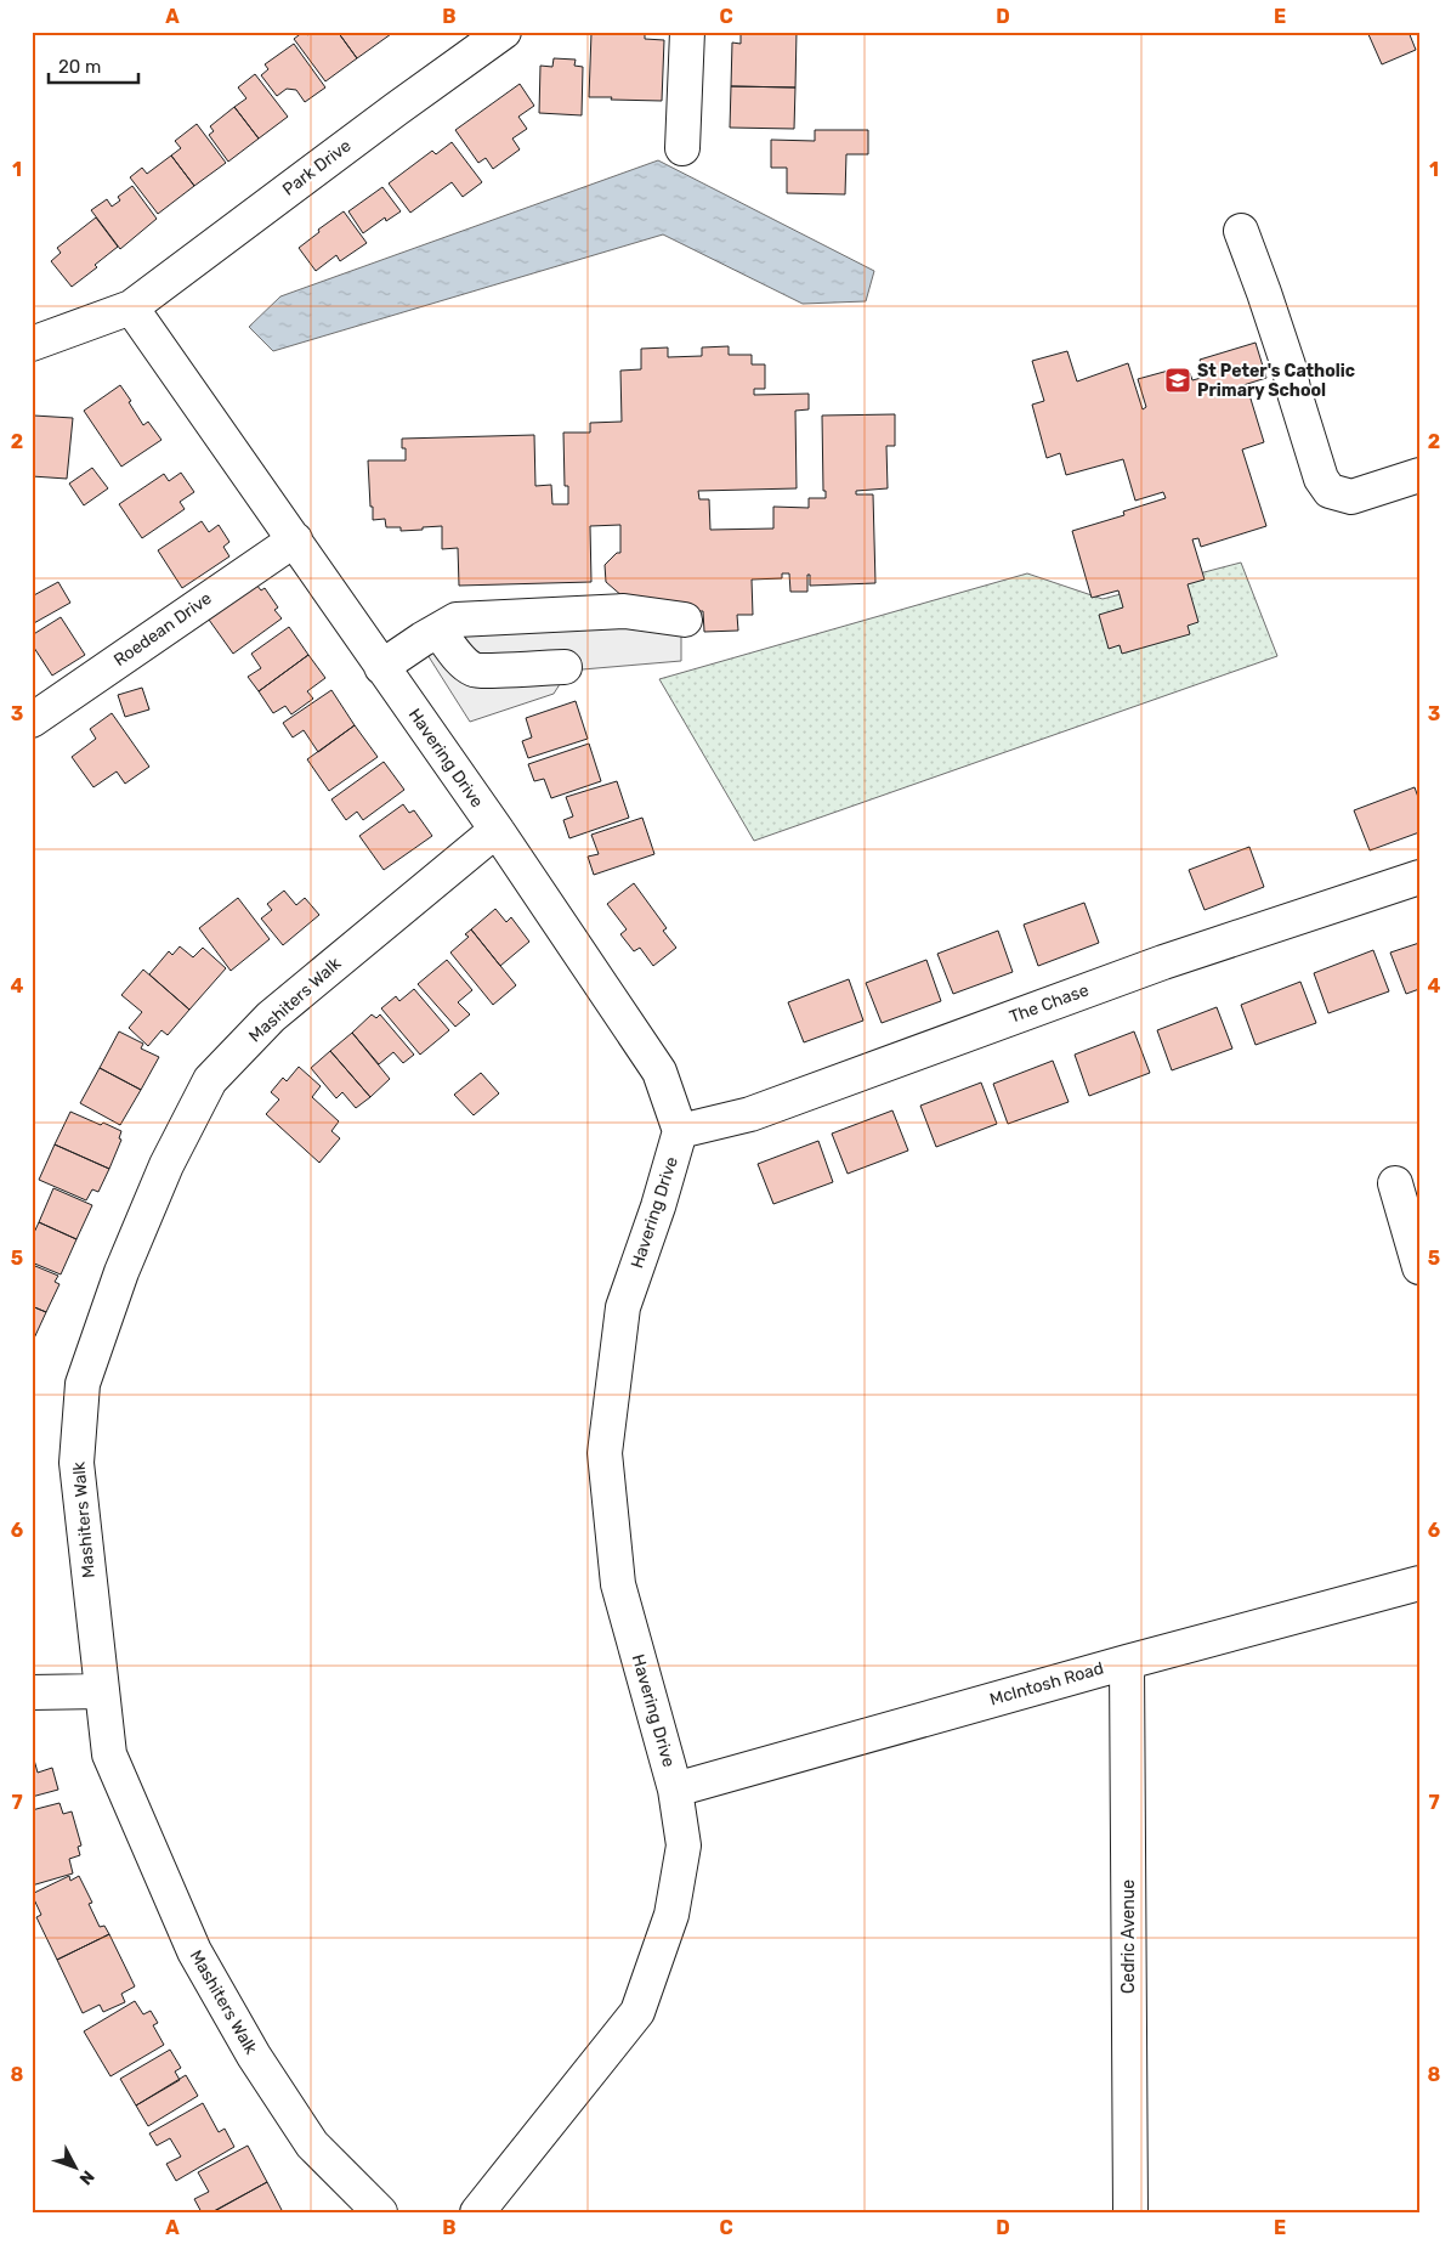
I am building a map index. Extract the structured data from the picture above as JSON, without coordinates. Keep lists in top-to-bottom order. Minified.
{"streets":{"street":["Park Drive","Roedean Drive","Havering Drive","Mashiters Walk","The Chase","McIntosh Road","Cedric Avenue"]},"crossings":[["Park Drive","Havering Drive"],["Roedean Drive","Havering Drive"],["Havering Drive","Mashiters Walk"],["Havering Drive","The Chase"],["Havering Drive","McIntosh Road"],["McIntosh Road","Cedric Avenue"]],"places":{"school or university":["St Peter's Catholic Primary School"]},"scale_bar":"20 m","north":"bottom right","grid":{"columns":["A","B","C","D","E"],"rows":["1","2","3","4","5","6","7","8"]}}
